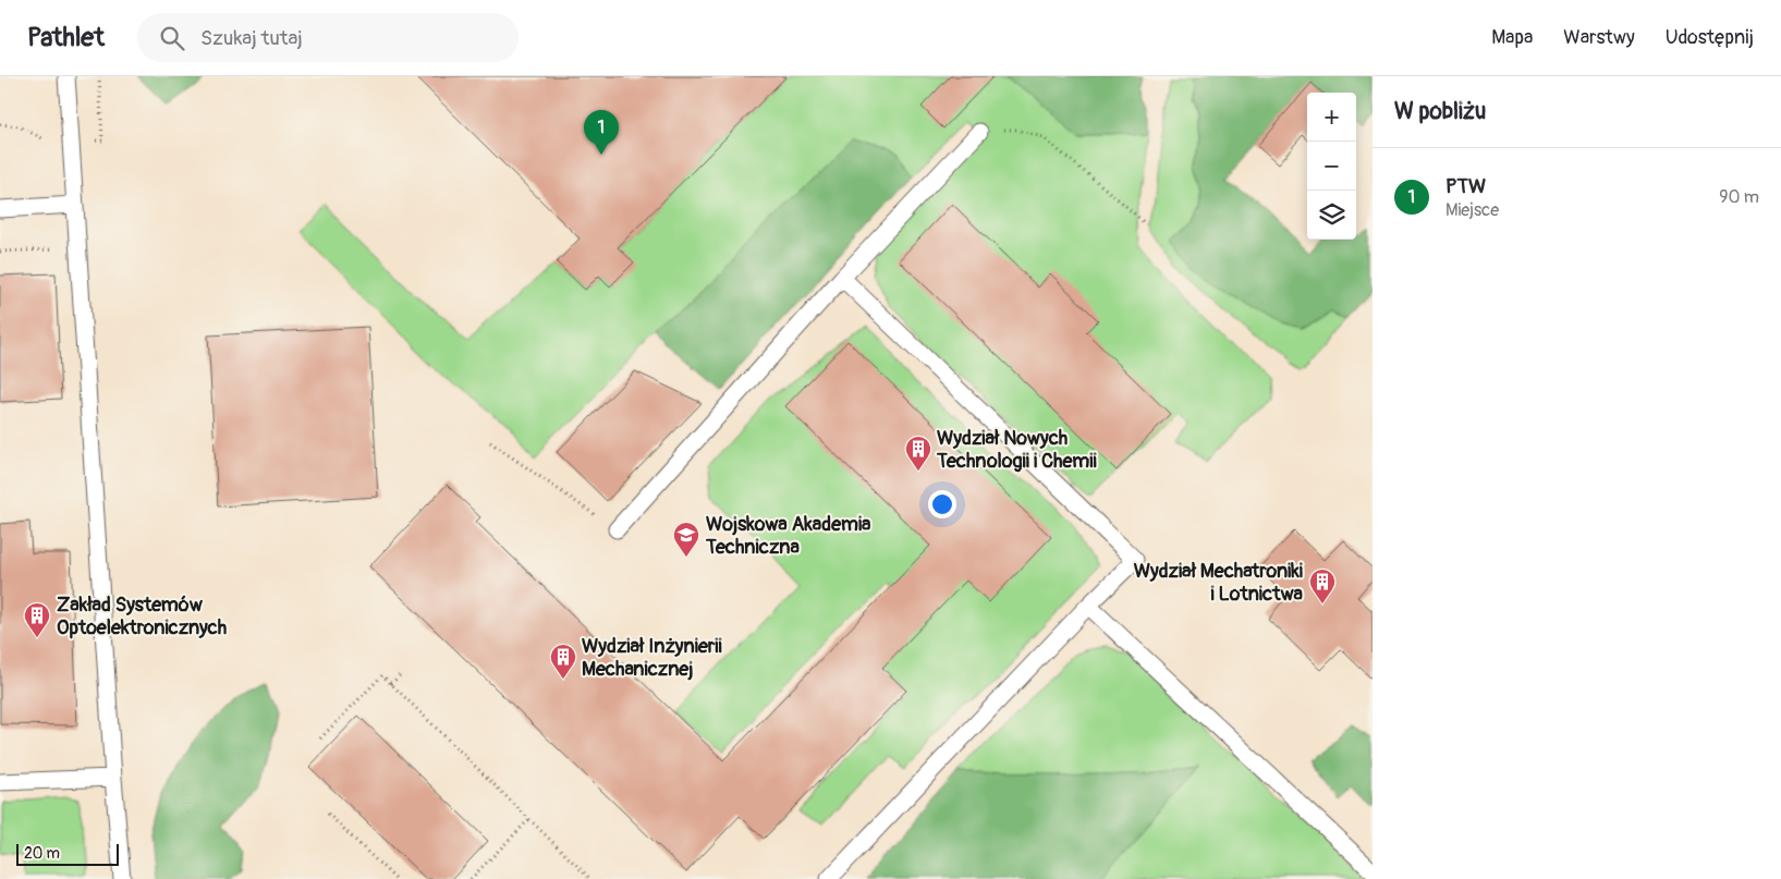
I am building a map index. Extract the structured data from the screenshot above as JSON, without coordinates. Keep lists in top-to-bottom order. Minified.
{"places":{"building":["Wydział Nowych Technologii i Chemii","Wydział Mechatroniki i Lotnictwa","Zakład Systemów Optoelektronicznych","Wydział Inżynierii Mechanicznej"],"school or university":["Wojskowa Akademia Techniczna"]},"scale_bar":"20 m","page":{"header":"Pathlet","search":"Szukaj tutaj","nav":["Mapa","Warstwy","Udostępnij"],"heading":"W pobliżu","map_buttons":["+","−"],"pins":"1","list":[{"mark":"1","name":"PTW","note":"Miejsce","value":"90 m"}],"scale":"20 m"}}
